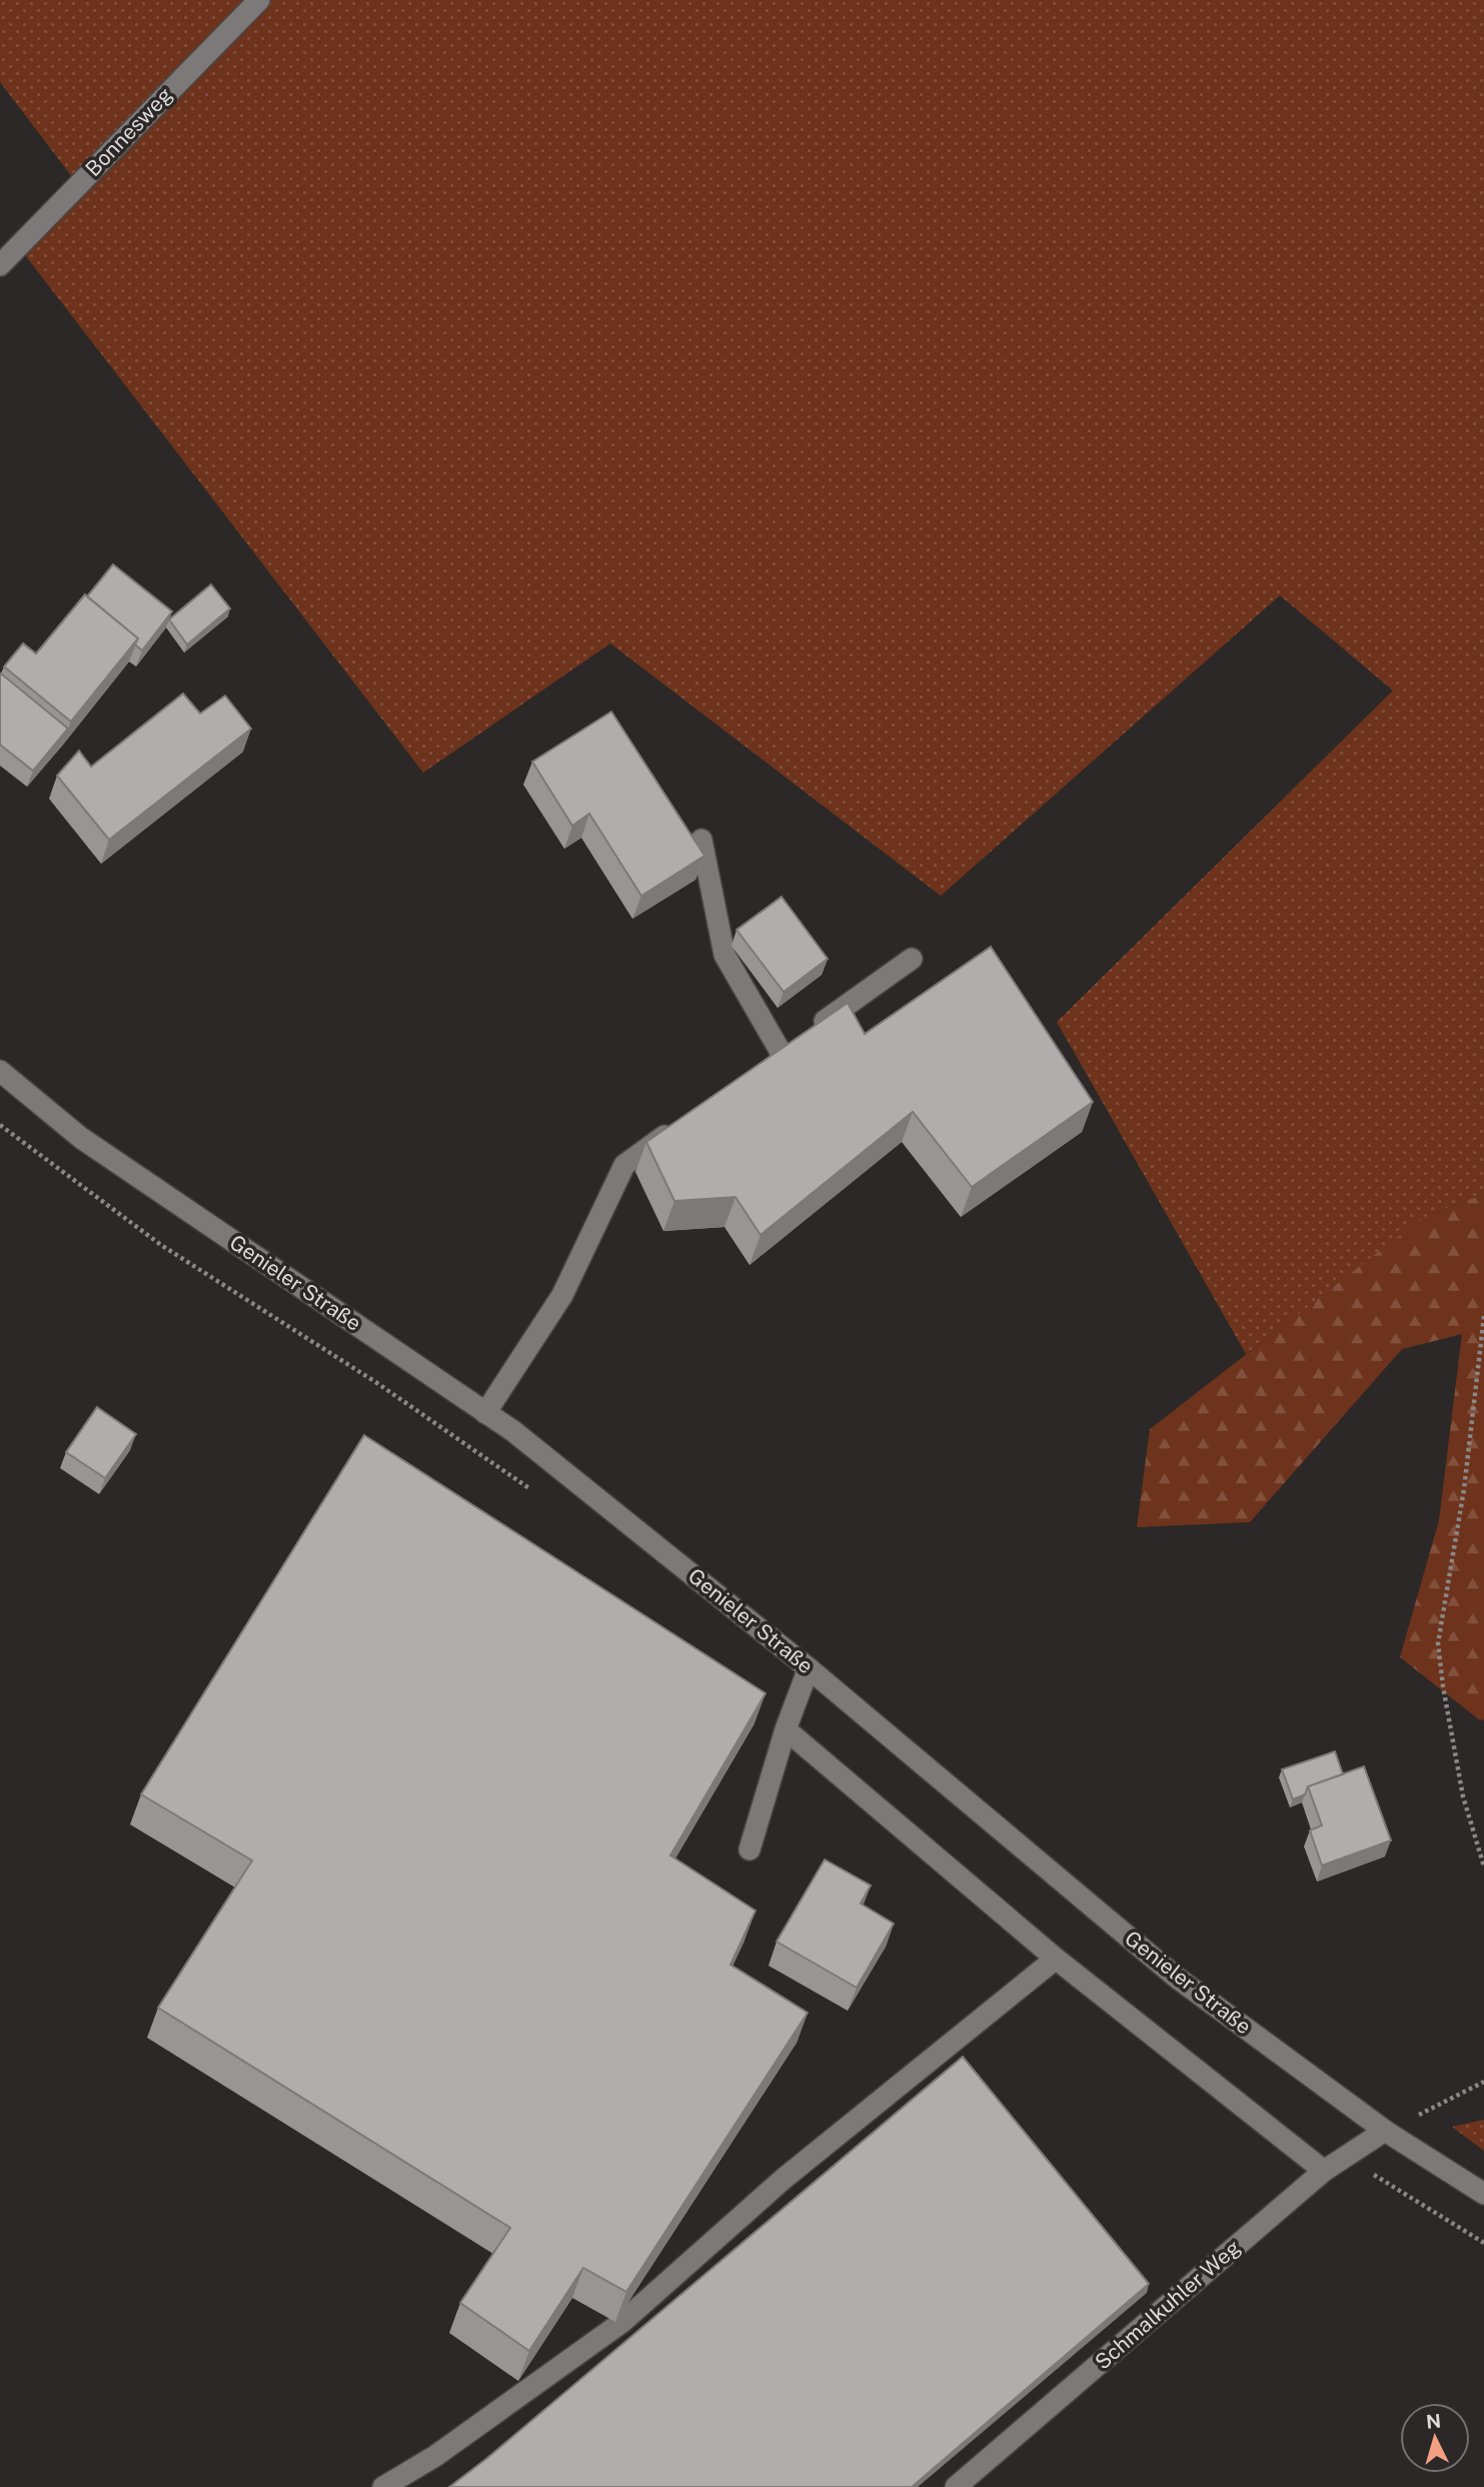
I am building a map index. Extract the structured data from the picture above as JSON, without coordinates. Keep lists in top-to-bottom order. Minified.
{"streets":{"street":["Bonnesweg","Genieler Straße","Schmalkuhler Weg"]},"crossings":[["Genieler Straße","Schmalkuhler Weg"]],"north":"top"}
